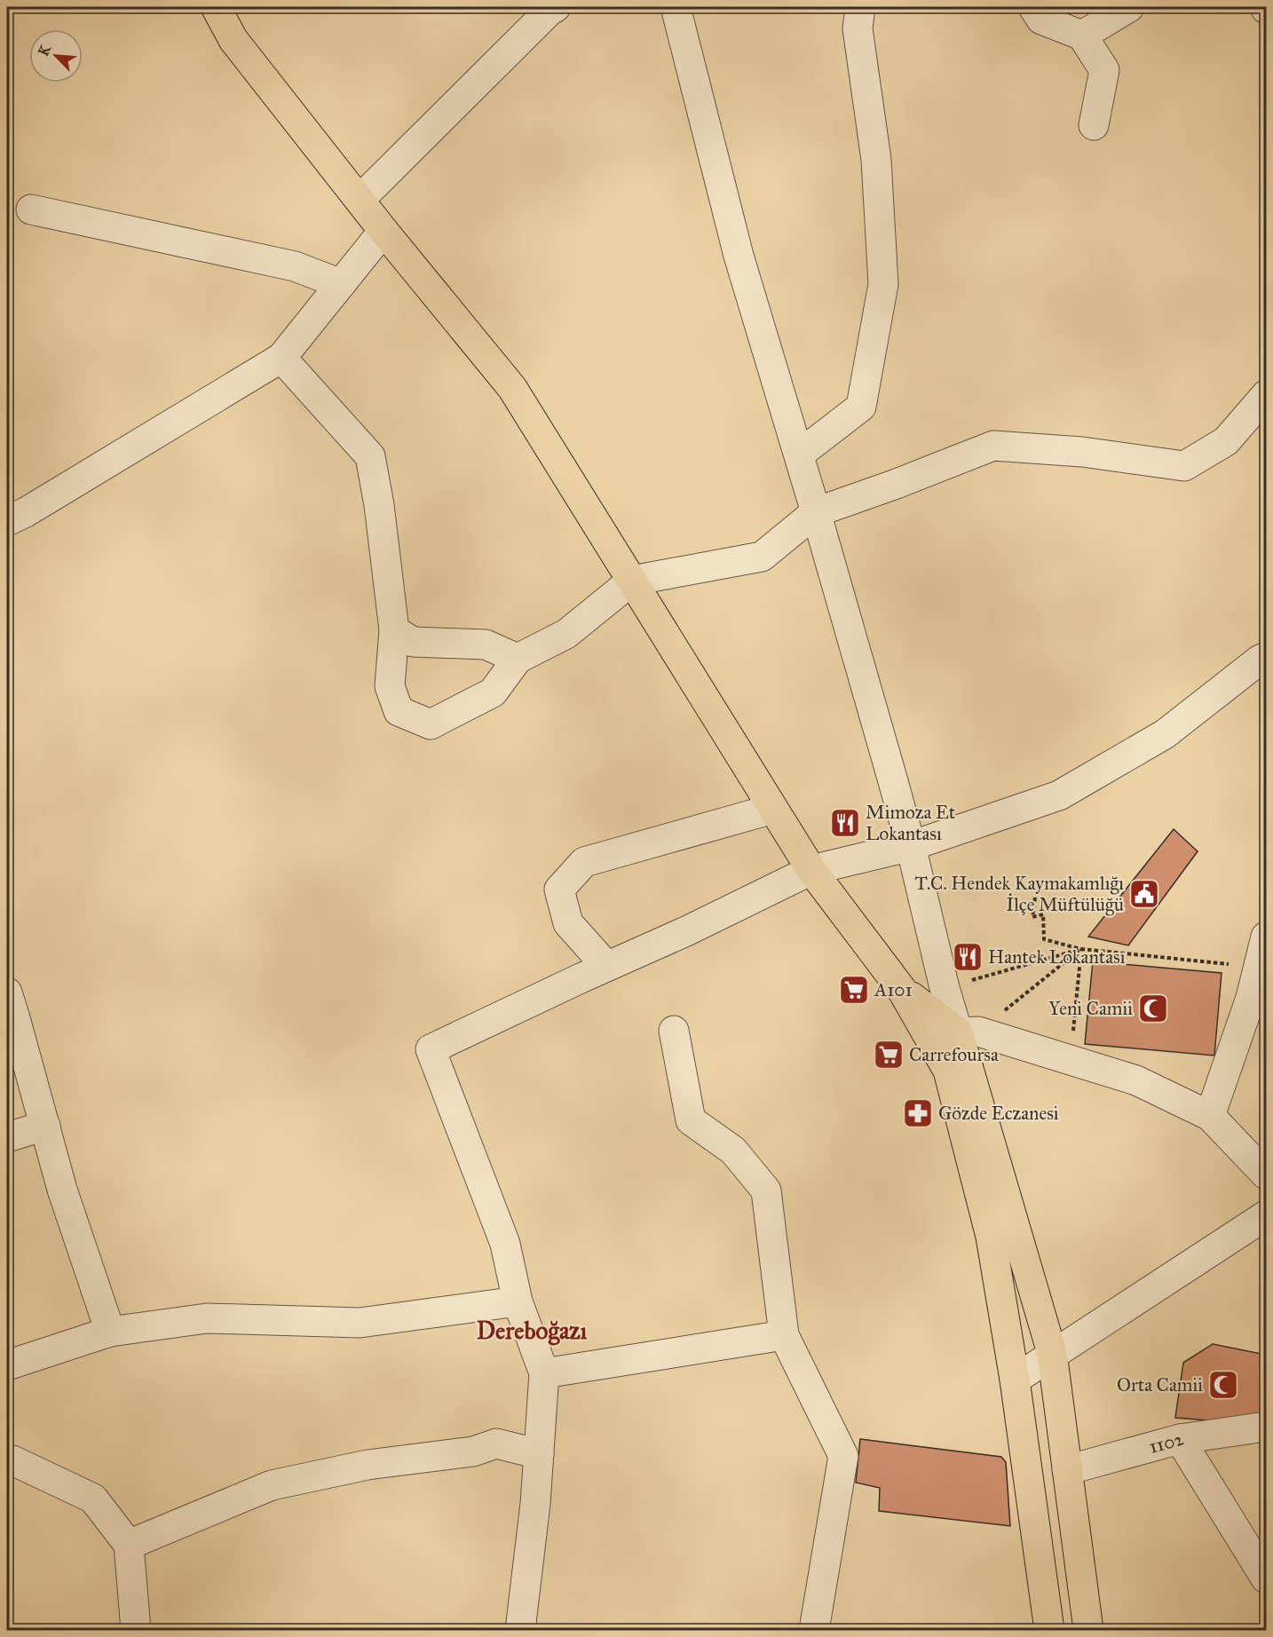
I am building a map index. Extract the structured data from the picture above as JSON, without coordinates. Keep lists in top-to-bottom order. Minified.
{"streets":{"street":["1102"]},"districts":["Dereboğazı"],"places":{"restaurant":["Mimoza Et Lokantası","Hantek Lokantası"],"public building":["T.C. Hendek Kaymakamlığı İlçe Müftülüğü"],"supermarket":["A101","Carrefoursa"],"mosque":["Yeni Camii","Orta Camii"],"pharmacy":["Gözde Eczanesi"]},"north":"top left"}
